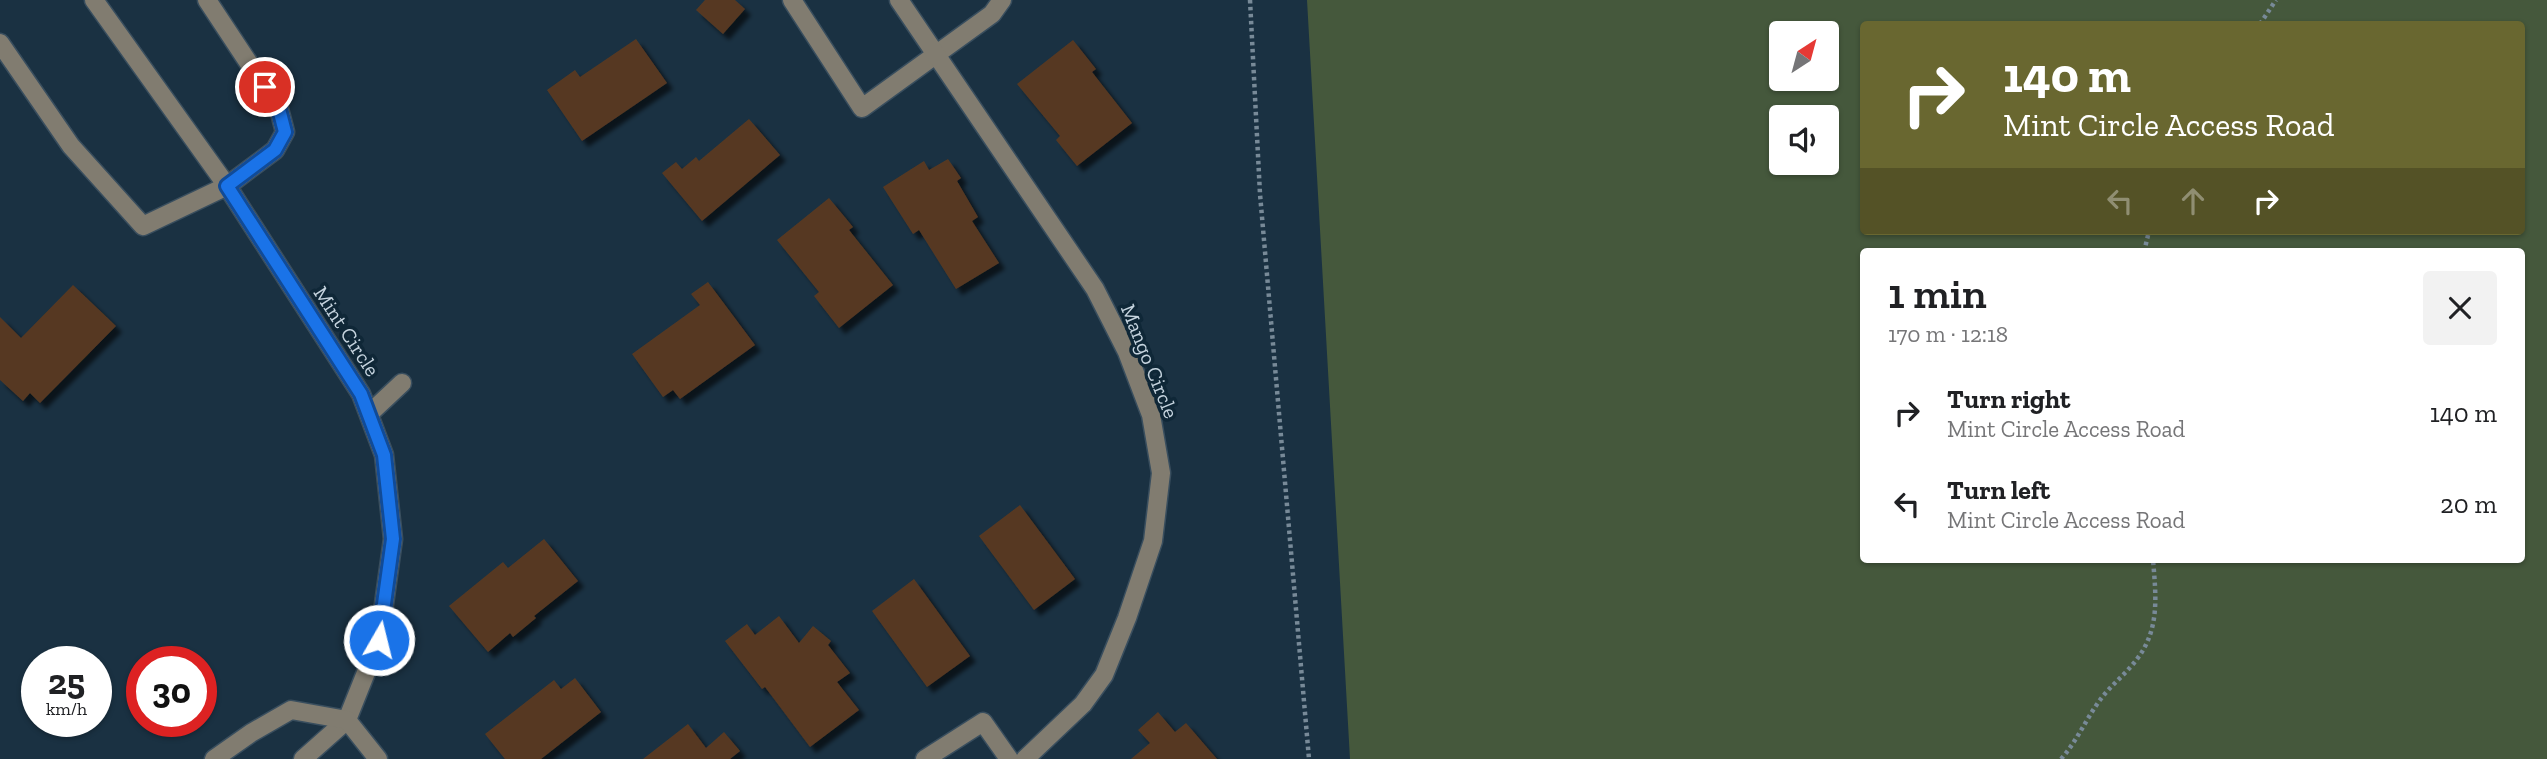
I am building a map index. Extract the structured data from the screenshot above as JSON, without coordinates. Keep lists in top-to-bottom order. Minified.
{"streets":{"street":["Mint Circle","Mango Circle"]},"north":"top right","page":{"turn":["140 m","Mint Circle Access Road"],"heading":["1 min","170 m · 12:18"],"list":[{"name":"Turn right","note":"Mint Circle Access Road","value":"140 m"},{"name":"Turn left","note":"Mint Circle Access Road","value":"20 m"}],"speed":"25 km/h","limit":"30"}}
